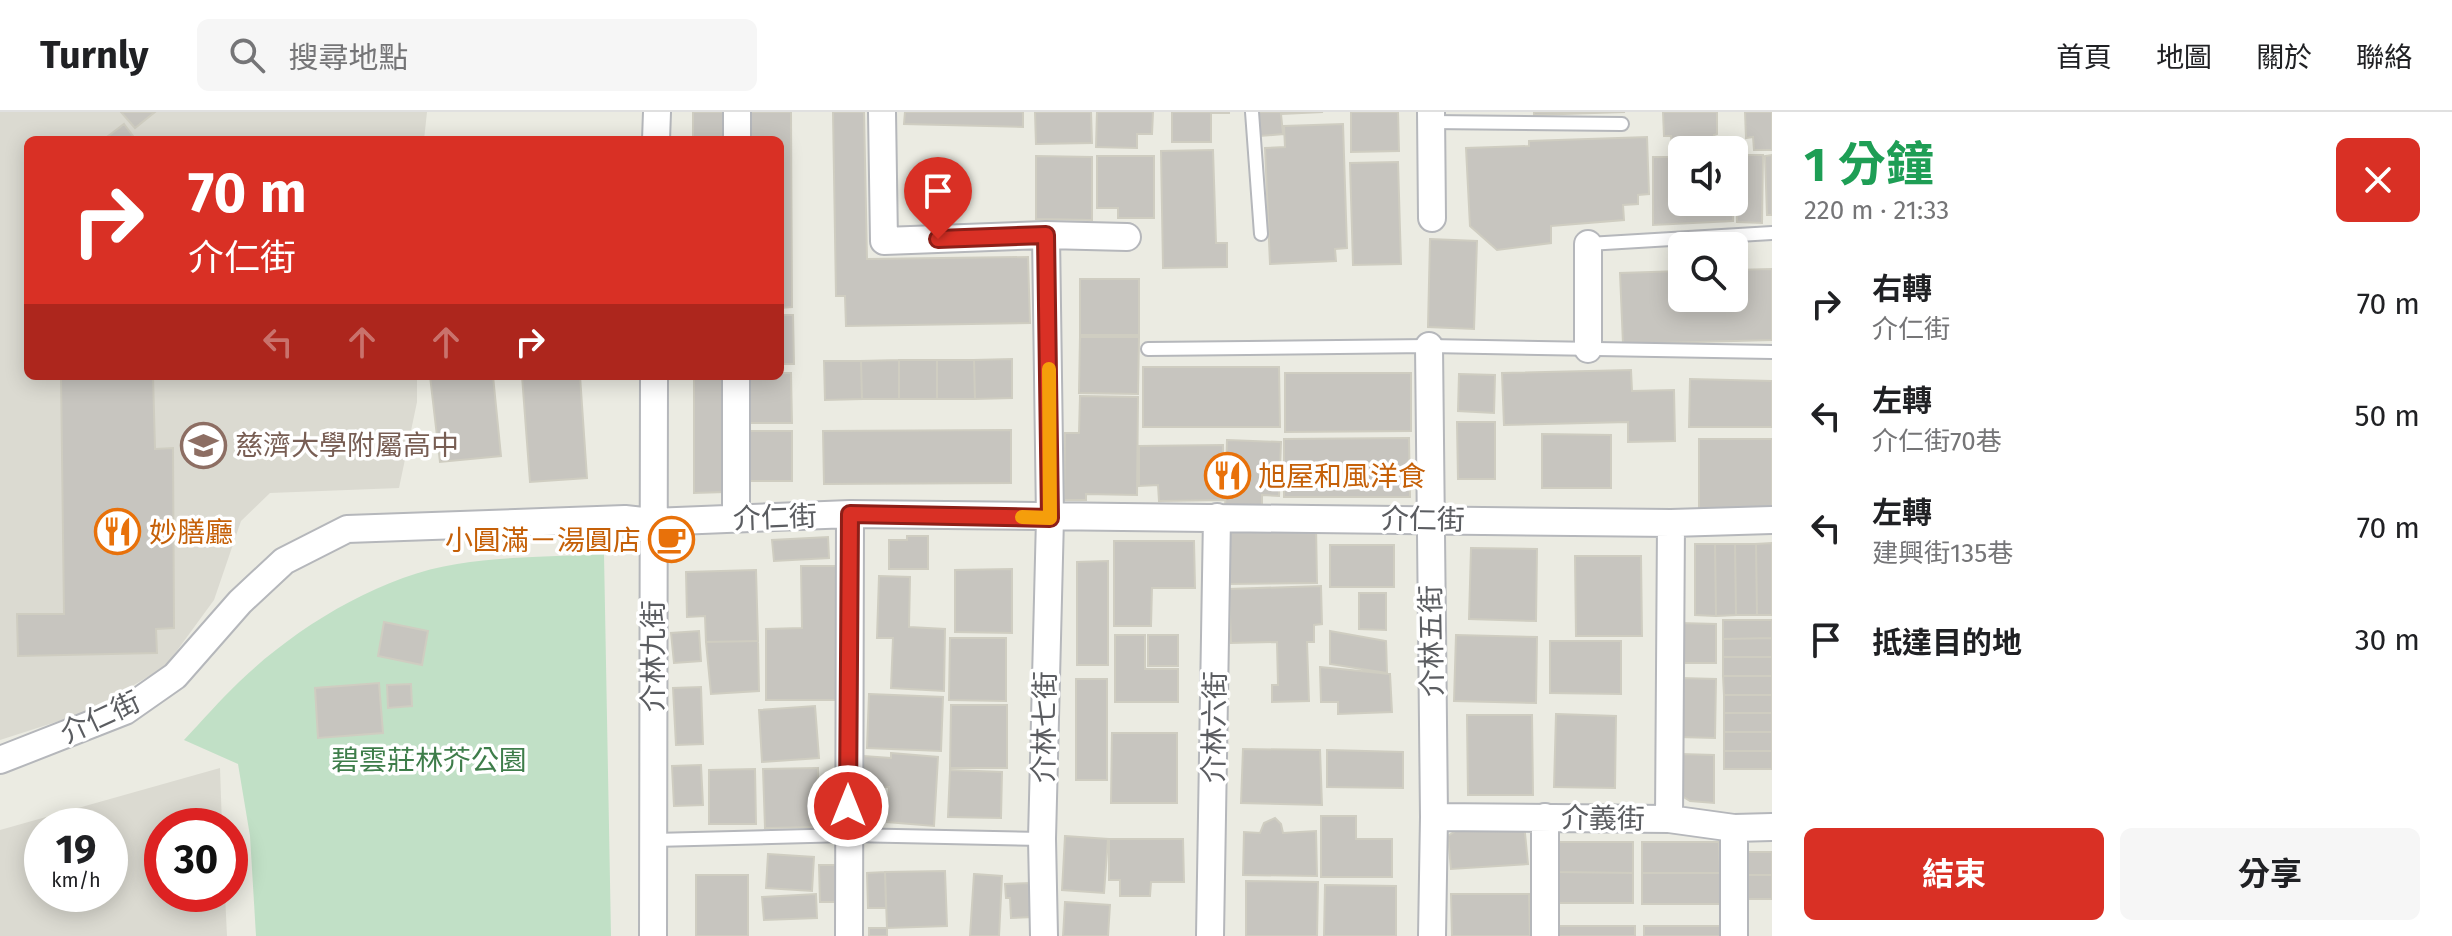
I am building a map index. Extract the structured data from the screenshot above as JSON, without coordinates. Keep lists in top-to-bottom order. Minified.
{"streets":{"street":["介仁街","介林五街","介林九街","介林七街","介林六街","介義街"]},"crossings":[["介仁街","介林五街"],["介仁街","介林九街"],["介仁街","介林七街"],["介仁街","介林六街"],["介林五街","介義街"]],"parks":["碧雲莊林芥公園"],"places":{"school or university":["慈濟大學附屬高中"],"restaurant":["旭屋和風洋食","妙膳廳"],"cafe":["小圓滿－湯圓店"]},"page":{"header":"Turnly","search":"搜尋地點","nav":["首頁","地圖","關於","聯絡"],"heading":["1 分鐘","220 m · 21:33"],"turn":["70 m","介仁街"],"list":[{"name":"右轉","note":"介仁街","value":"70 m"},{"name":"左轉","note":"介仁街70巷","value":"50 m"},{"name":"左轉","note":"建興街135巷","value":"70 m"},{"name":"抵達目的地","value":"30 m"}],"speed":"19 km/h","limit":"30","buttons":["結束","分享"]}}
